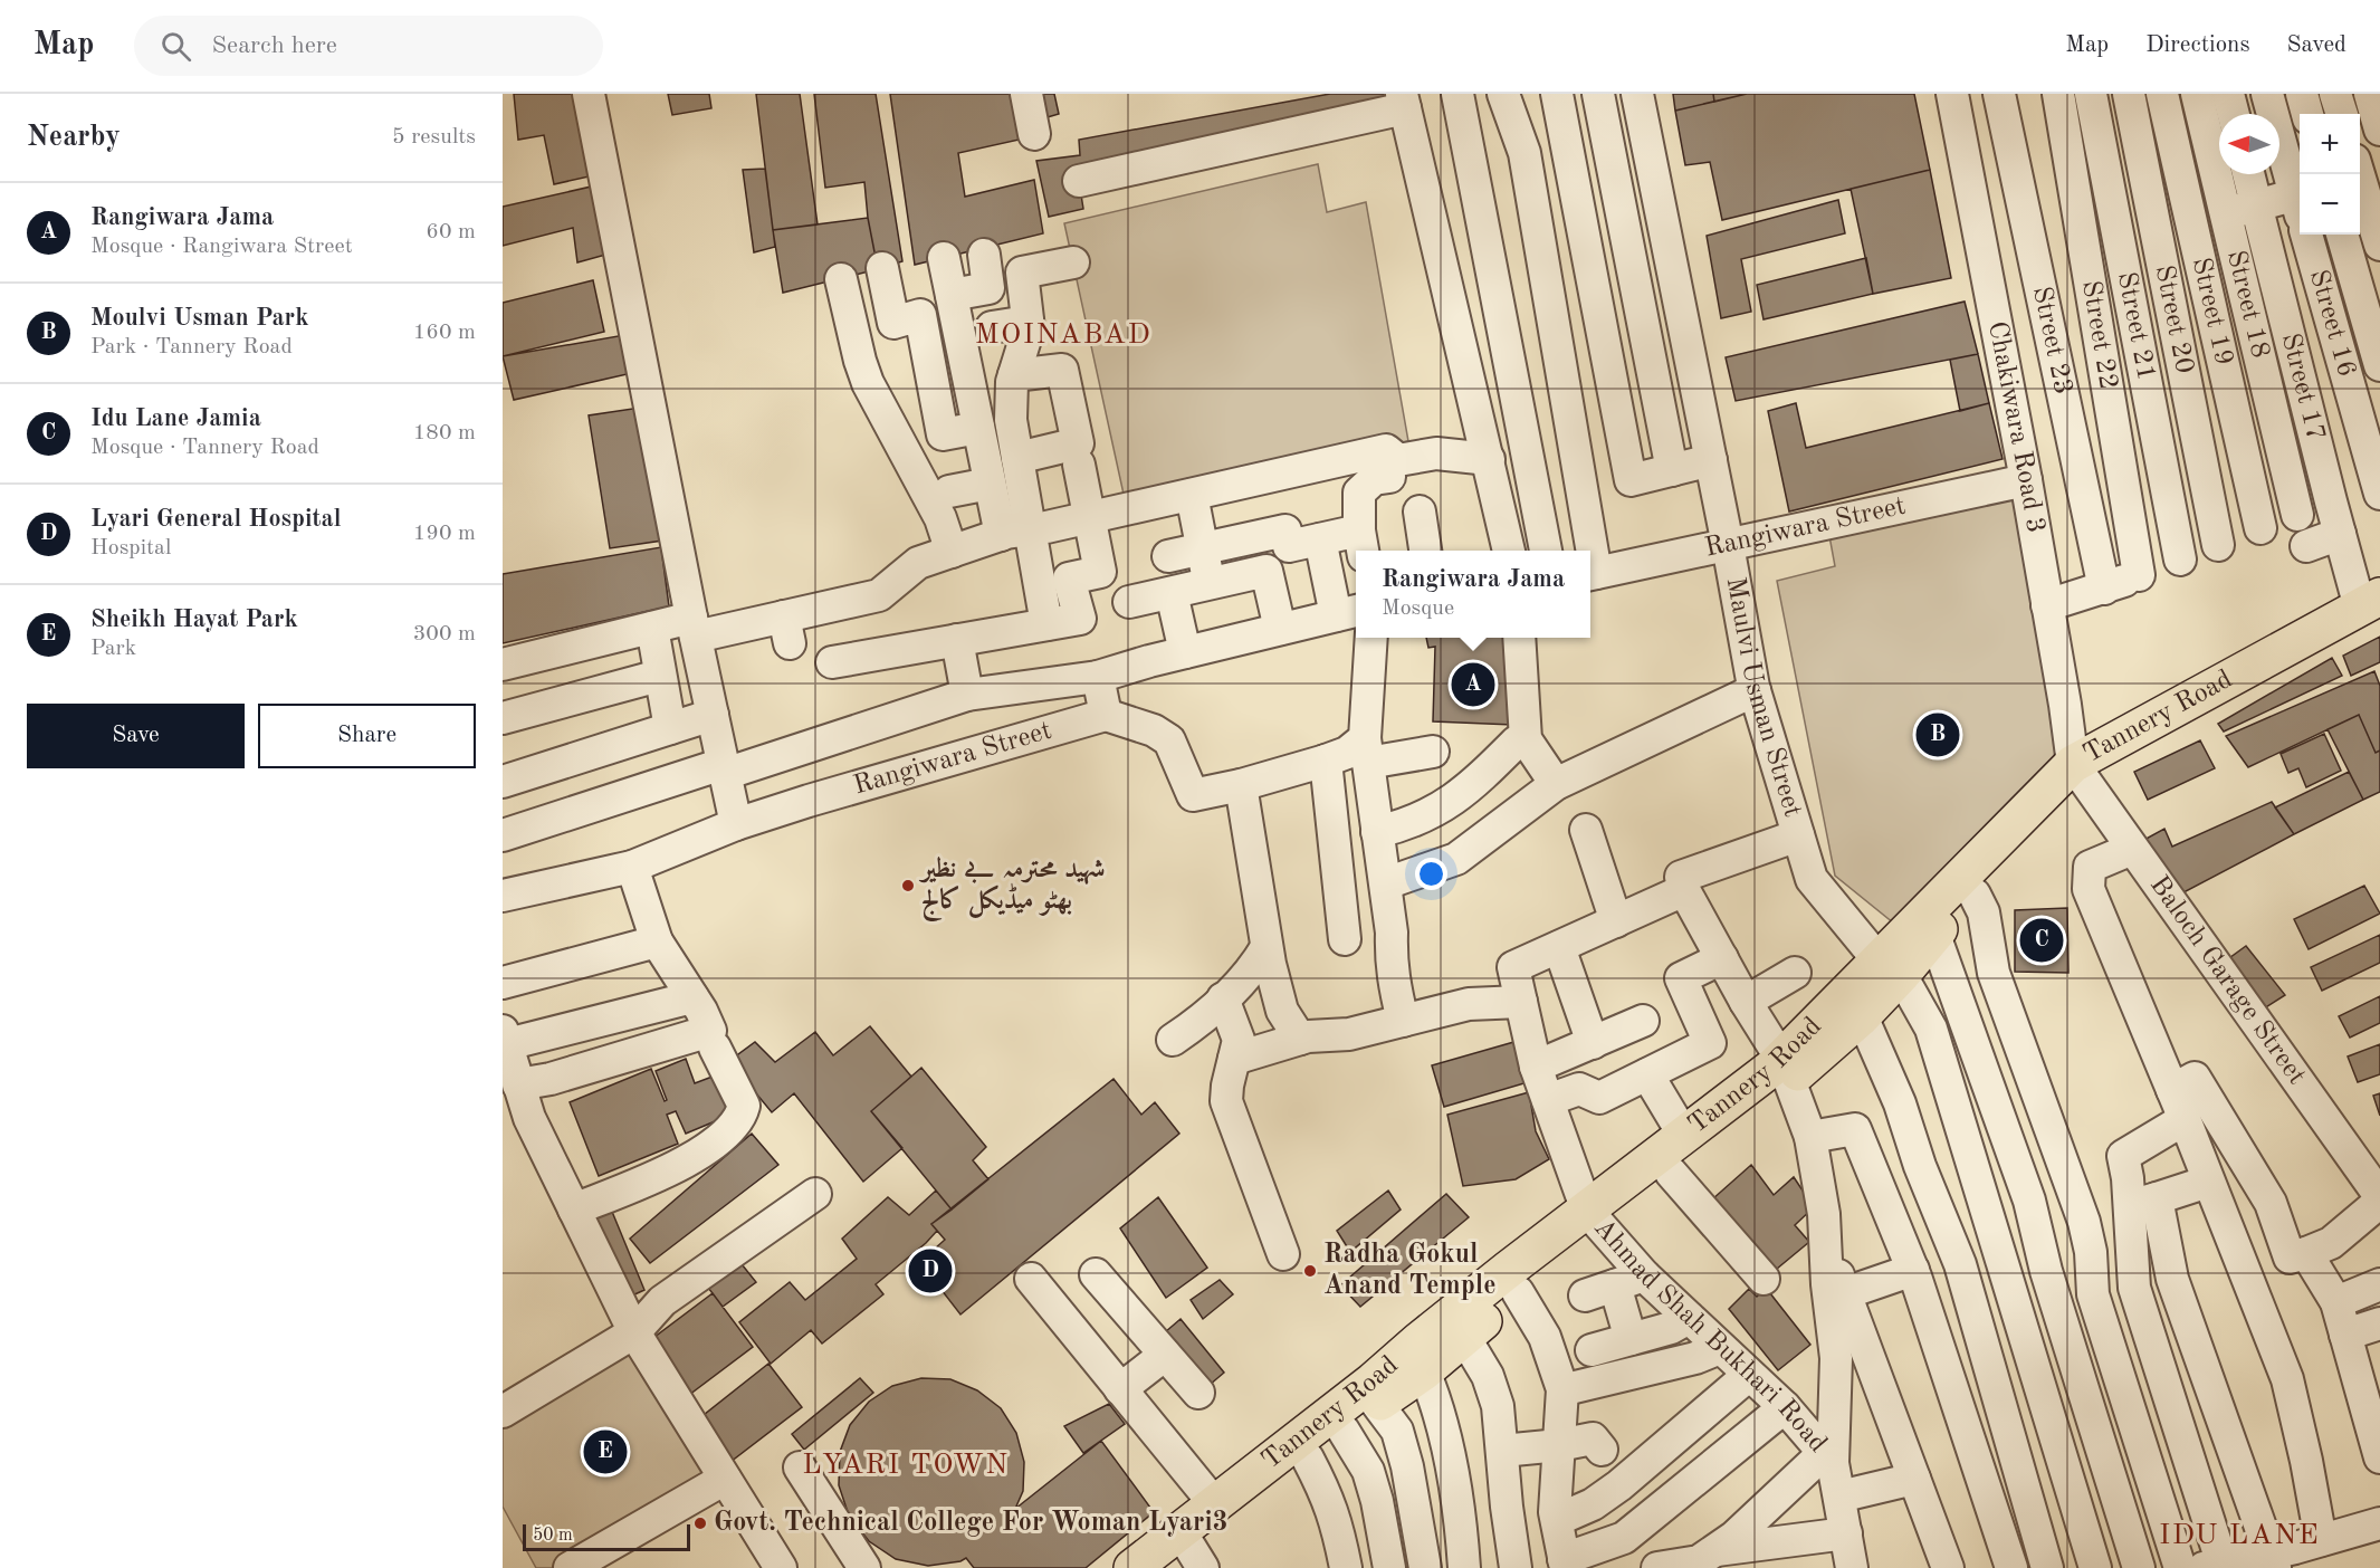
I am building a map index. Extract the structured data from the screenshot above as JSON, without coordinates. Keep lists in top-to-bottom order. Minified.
{"streets":{"main road":["Tannery Road"],"street":["Street 18","Street 19","Street 20","Street 16","Street 21","Street 22","Street 23","Street 17","Chakiwara Road 3","Rangiwara Street","Maulvi Usman Street","Baloch Garage Street","Ahmad Shah Bukhari Road"]},"crossings":[["Street 17","Tannery Road"],["Chakiwara Road 3","Rangiwara Street"],["Chakiwara Road 3","Tannery Road"],["Chakiwara Road 3","Baloch Garage Street"],["Rangiwara Street","Maulvi Usman Street"],["Maulvi Usman Street","Tannery Road"],["Tannery Road","Baloch Garage Street"],["Tannery Road","Ahmad Shah Bukhari Road"]],"districts":["MOINABAD","LYARI TOWN","IDU LANE"],"places":["شہید محترمہ بے نظیر بھٹو میڈیکل کالج","Radha Gokul Anand Temple","Govt. Technical College For Woman Lyari3"],"scale_bar":"50 m","north":"left","page":{"header":"Map","search":"Search here","nav":["Map","Directions","Saved"],"heading":["Nearby","5 results"],"map_buttons":["+","−"],"list":[{"mark":"A","name":"Rangiwara Jama","note":"Mosque · Rangiwara Street","value":"60 m"},{"mark":"B","name":"Moulvi Usman Park","note":"Park · Tannery Road","value":"160 m"},{"mark":"C","name":"Idu Lane Jamia","note":"Mosque · Tannery Road","value":"180 m"},{"mark":"D","name":"Lyari General Hospital","note":"Hospital","value":"190 m"},{"mark":"E","name":"Sheikh Hayat Park","note":"Park","value":"300 m"}],"popup":["Rangiwara Jama","Mosque"],"pins":["A","B","C","D","E"],"buttons":["Save","Share"],"scale":"50 m"}}
